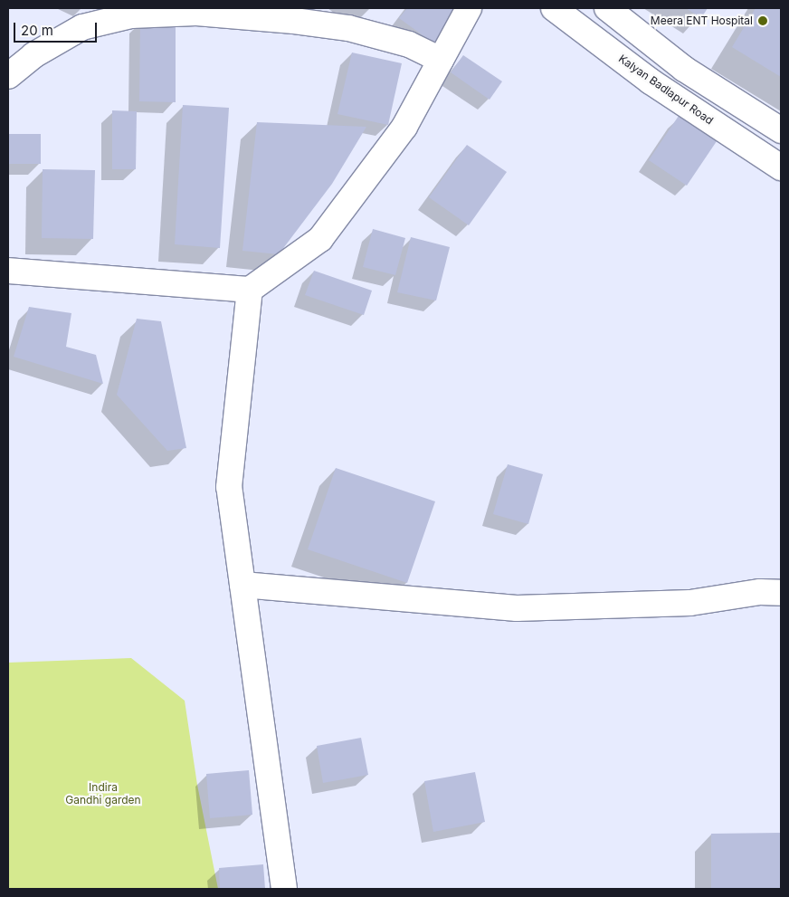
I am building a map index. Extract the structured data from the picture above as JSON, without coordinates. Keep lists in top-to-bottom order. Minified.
{"streets":{"street":["Kalyan Badlapur Road"]},"parks":["Indira Gandhi garden"],"places":["Meera ENT Hospital"],"scale_bar":"20 m"}
